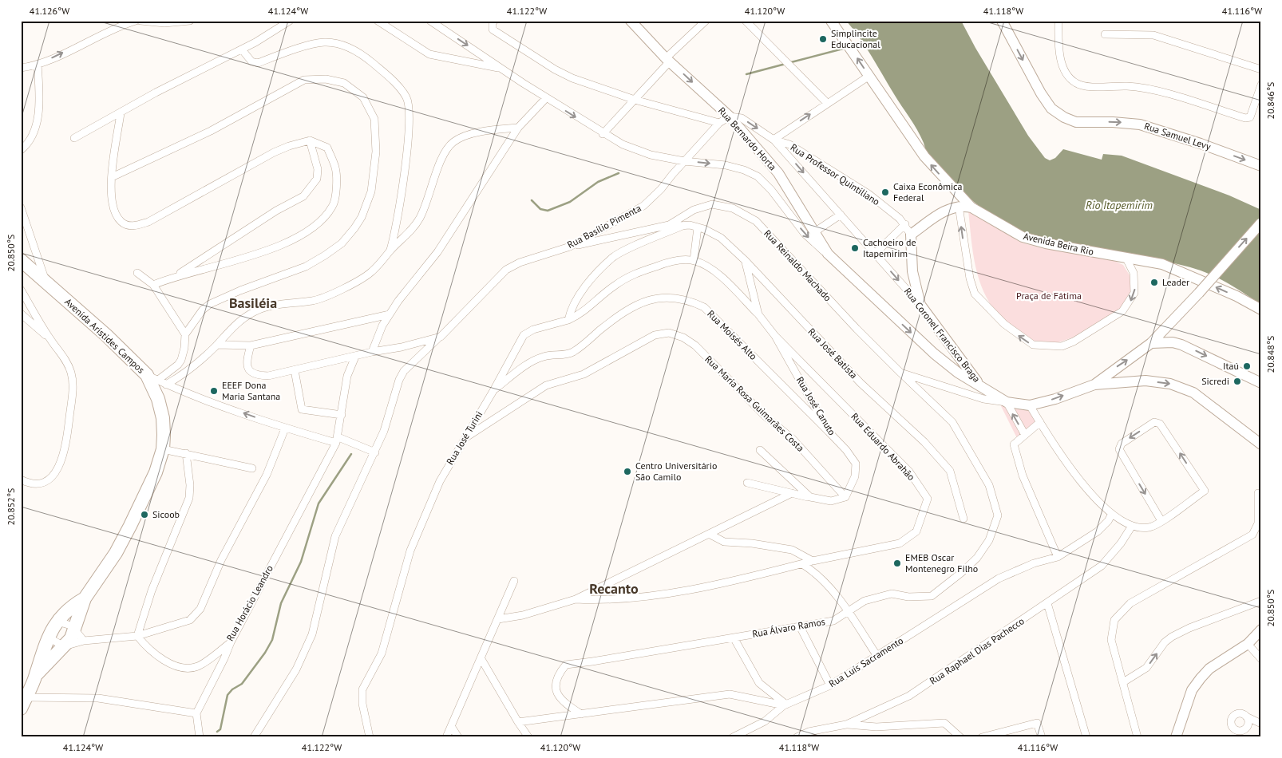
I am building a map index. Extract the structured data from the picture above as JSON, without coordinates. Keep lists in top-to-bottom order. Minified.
{"streets":{"highway":["Avenida Aristides Campos"],"main road":["Rua Samuel Levy","Rua Bernardo Horta","Rua Professor Quintiliano","Avenida Beira Rio","Rua Coronel Francisco Braga"],"street":["Rua Basílio Pimenta","Rua Reinaldo Machado","Rua Moisés Alto","Rua José Batista","Rua Maria Rosa Guimarães Costa","Rua José Canuto","Rua José Turini","Rua Eduardo Abrahão","Rua Horácio Leandro","Rua Álvaro Ramos","Rua Raphael Dias Pachecco","Rua Luís Sacramento"]},"crossings":[["Rua Bernardo Horta","Rua Professor Quintiliano"],["Rua Bernardo Horta","Rua Basílio Pimenta"],["Rua Bernardo Horta","Rua Reinaldo Machado"],["Rua Bernardo Horta","Rua Coronel Francisco Braga"],["Rua Professor Quintiliano","Rua Basílio Pimenta"],["Rua Professor Quintiliano","Rua Coronel Francisco Braga"],["Rua Basílio Pimenta","Rua Reinaldo Machado"],["Rua Reinaldo Machado","Rua José Batista"],["Rua Reinaldo Machado","Rua Álvaro Ramos"],["Rua Moisés Alto","Rua José Canuto"],["Rua Moisés Alto","Rua José Turini"],["Rua José Batista","Rua José Canuto"],["Rua Maria Rosa Guimarães Costa","Rua José Canuto"],["Rua Maria Rosa Guimarães Costa","Rua José Turini"],["Rua José Canuto","Rua Eduardo Abrahão"]],"one_way":["Rua Samuel Levy","Rua Bernardo Horta","Avenida Beira Rio"],"districts":["Basiléia","Recanto"],"water":["Rio Itapemirim"],"parks":["Praça de Fátima"],"places":["Simplincite Educacional","Caixa Econômica Federal","Cachoeiro de Itapemirim","Leader","Itaú","Sicredi","EEEF Dona Maria Santana","Centro Universitário São Camilo","Sicoob","EMEB Oscar Montenegro Filho"],"coordinates":["41.126°W","41.124°W","41.122°W","41.120°W","41.118°W","41.116°W","20.846°S","20.850°S","20.848°S","20.852°S"]}
